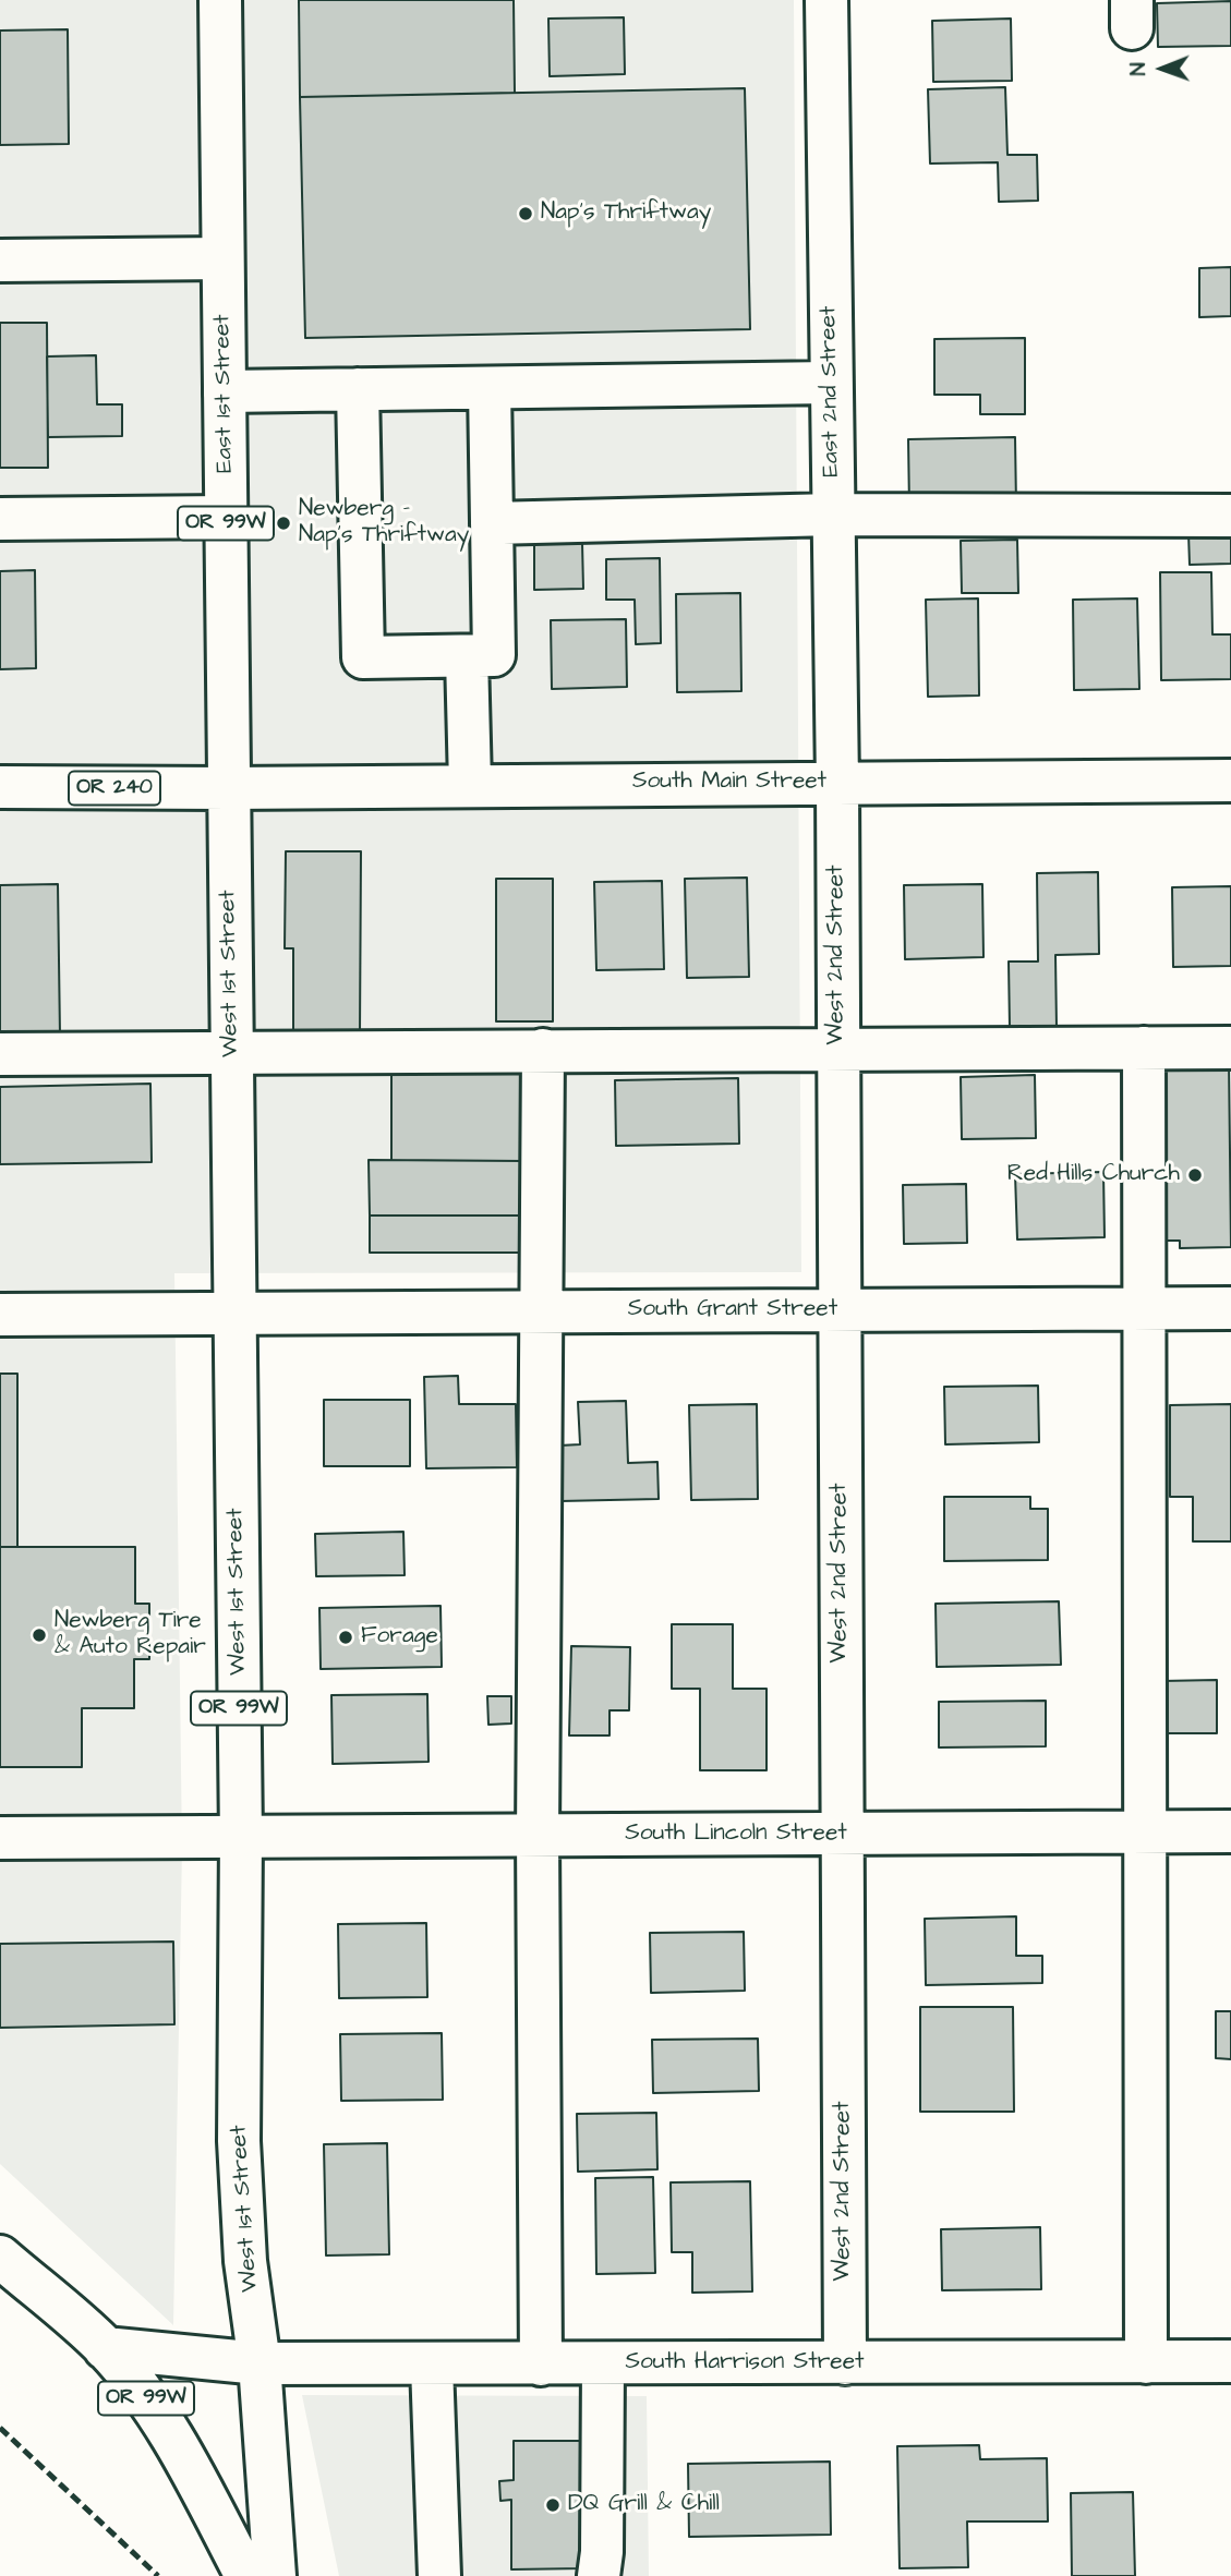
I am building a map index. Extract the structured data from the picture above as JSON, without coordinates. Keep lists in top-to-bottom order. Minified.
{"streets":{"street":["East 2nd Street","East 1st Street","OR 99W","South Main Street","OR 240","West 2nd Street","West 1st Street","South Grant Street","South Lincoln Street","South Harrison Street"]},"crossings":[["East 2nd Street","South Main Street"],["East 2nd Street","West 2nd Street"],["East 1st Street","South Main Street"],["East 1st Street","OR 240"],["East 1st Street","West 1st Street"],["OR 99W","South Harrison Street"],["South Main Street","OR 240"],["South Main Street","West 2nd Street"],["South Main Street","West 1st Street"],["OR 240","West 1st Street"],["West 2nd Street","South Grant Street"],["West 2nd Street","South Lincoln Street"],["West 2nd Street","South Harrison Street"],["West 1st Street","South Grant Street"],["West 1st Street","South Lincoln Street"],["West 1st Street","South Harrison Street"]],"places":["Nap's Thriftway","Newberg - Nap's Thriftway","Red Hills Church","Newberg Tire & Auto Repair","Forage","DQ Grill & Chill"],"north":"left"}
